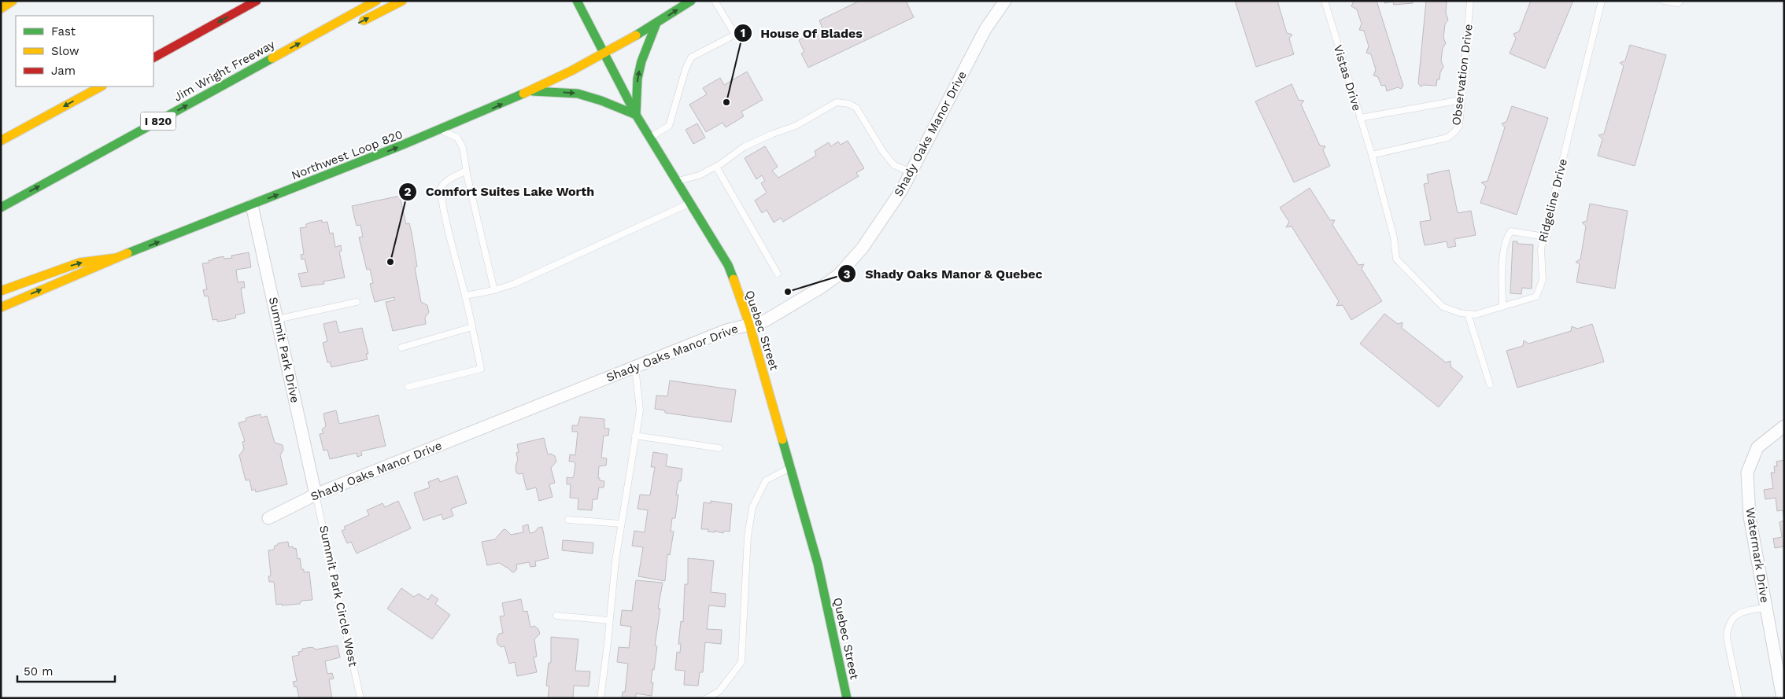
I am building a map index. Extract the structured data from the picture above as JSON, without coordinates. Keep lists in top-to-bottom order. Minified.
{"streets":{"main road":["Jim Wright Freeway","I 820","Northwest Loop 820","Quebec Street"],"street":["Shady Oaks Manor Drive","Summit Park Drive","Watermark Drive"],"lane":["Observation Drive","Vistas Drive","Ridgeline Drive","Summit Park Circle West"]},"crossings":[["Observation Drive","Vistas Drive"],["Observation Drive","Ridgeline Drive"],["Vistas Drive","Ridgeline Drive"],["Shady Oaks Manor Drive","Quebec Street"],["Shady Oaks Manor Drive","Summit Park Drive"],["Shady Oaks Manor Drive","Summit Park Circle West"],["Northwest Loop 820","Quebec Street"],["Northwest Loop 820","Summit Park Drive"],["Summit Park Drive","Summit Park Circle West"]],"one_way":["Northwest Loop 820"],"places":["House Of Blades","Comfort Suites Lake Worth","Shady Oaks Manor & Quebec"],"legend":["Fast","Slow","Jam"],"scale_bar":"50 m"}
